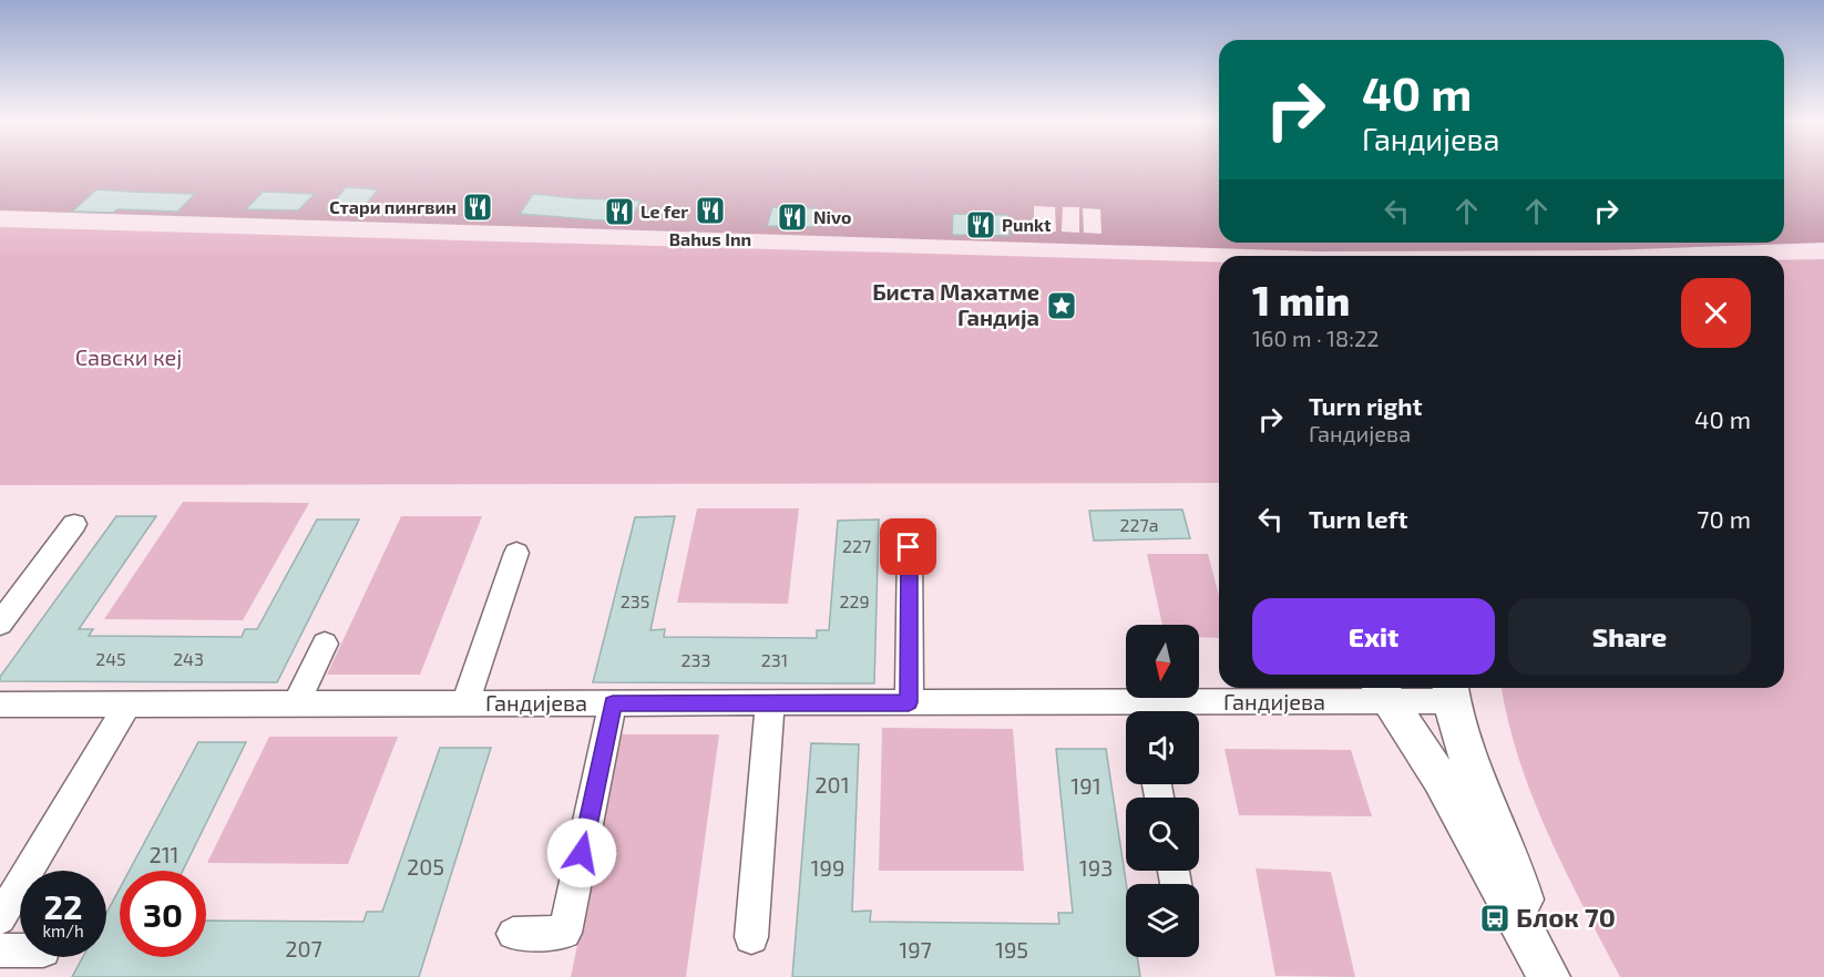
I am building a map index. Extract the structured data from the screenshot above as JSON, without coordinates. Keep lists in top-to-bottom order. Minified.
{"streets":{"street":["Гандијева"]},"parks":["Савски кеј"],"places":{"restaurant":["Стари пингвин","Bahus Inn","Le fer","Nivo","Punkt"],"place":["Биста Махатме Гандија"],"bus stop":["Блок 70"]},"house_numbers":["227a","227","235","229","245","243","233","231","201","191","211","205","199","193","207","197","195"],"north":"bottom","page":{"turn":["40 m","Гандијева"],"heading":["1 min","160 m · 18:22"],"list":[{"name":"Turn right","note":"Гандијева","value":"40 m"},{"name":"Turn left","value":"70 m"}],"buttons":["Exit","Share"],"speed":"22 km/h","limit":"30"}}
